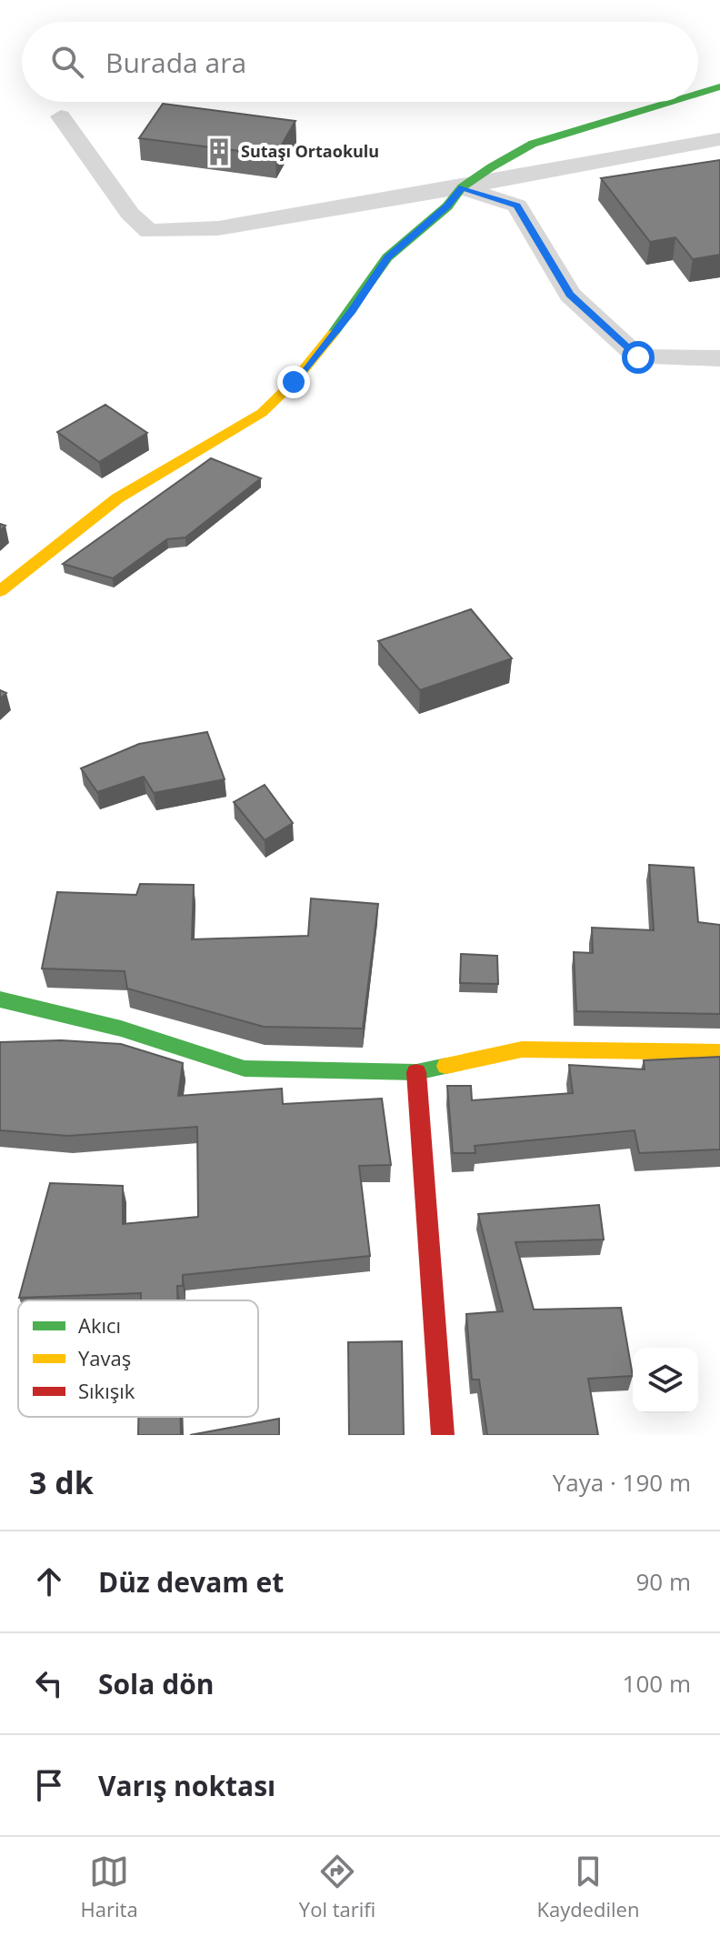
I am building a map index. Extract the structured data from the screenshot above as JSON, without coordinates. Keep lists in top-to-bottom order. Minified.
{"places":{"building":["Sutaşı Ortaokulu"]},"legend":["Akıcı","Yavaş","Sıkışık"],"page":{"search":"Burada ara","heading":["3 dk","Yaya · 190 m"],"list":[["Düz devam et","90 m"],["Sola dön","100 m"],"Varış noktası"],"nav":["Harita","Yol tarifi","Kaydedilen"]}}
